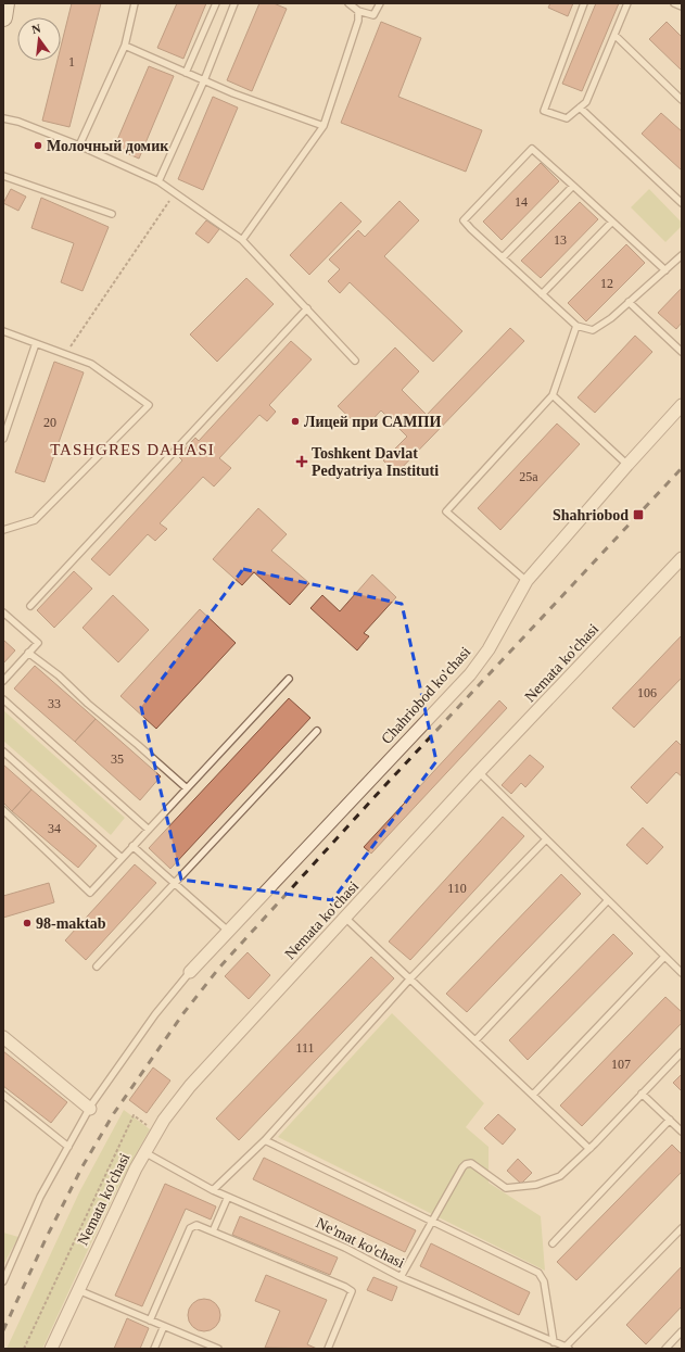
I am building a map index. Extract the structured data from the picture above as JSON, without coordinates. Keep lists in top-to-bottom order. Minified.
{"streets":{"street":["Nemata ko'chasi","Chahriobod ko'chasi"],"lane":["Ne'mat ko'chasi"]},"crossings":[["Nemata ko'chasi","Ne'mat ko'chasi"]],"districts":["TASHGRES DAHASI"],"places":{"other":["Молочный домик","Лицей при САМПИ","98-maktab"],"health":["Toshkent Davlat Pedyatriya Instituti"],"transit":["Shahriobod"]},"house_numbers":["1","14","13","12","20","25а","106","33","35","34","110","111","107"],"north":"top"}
